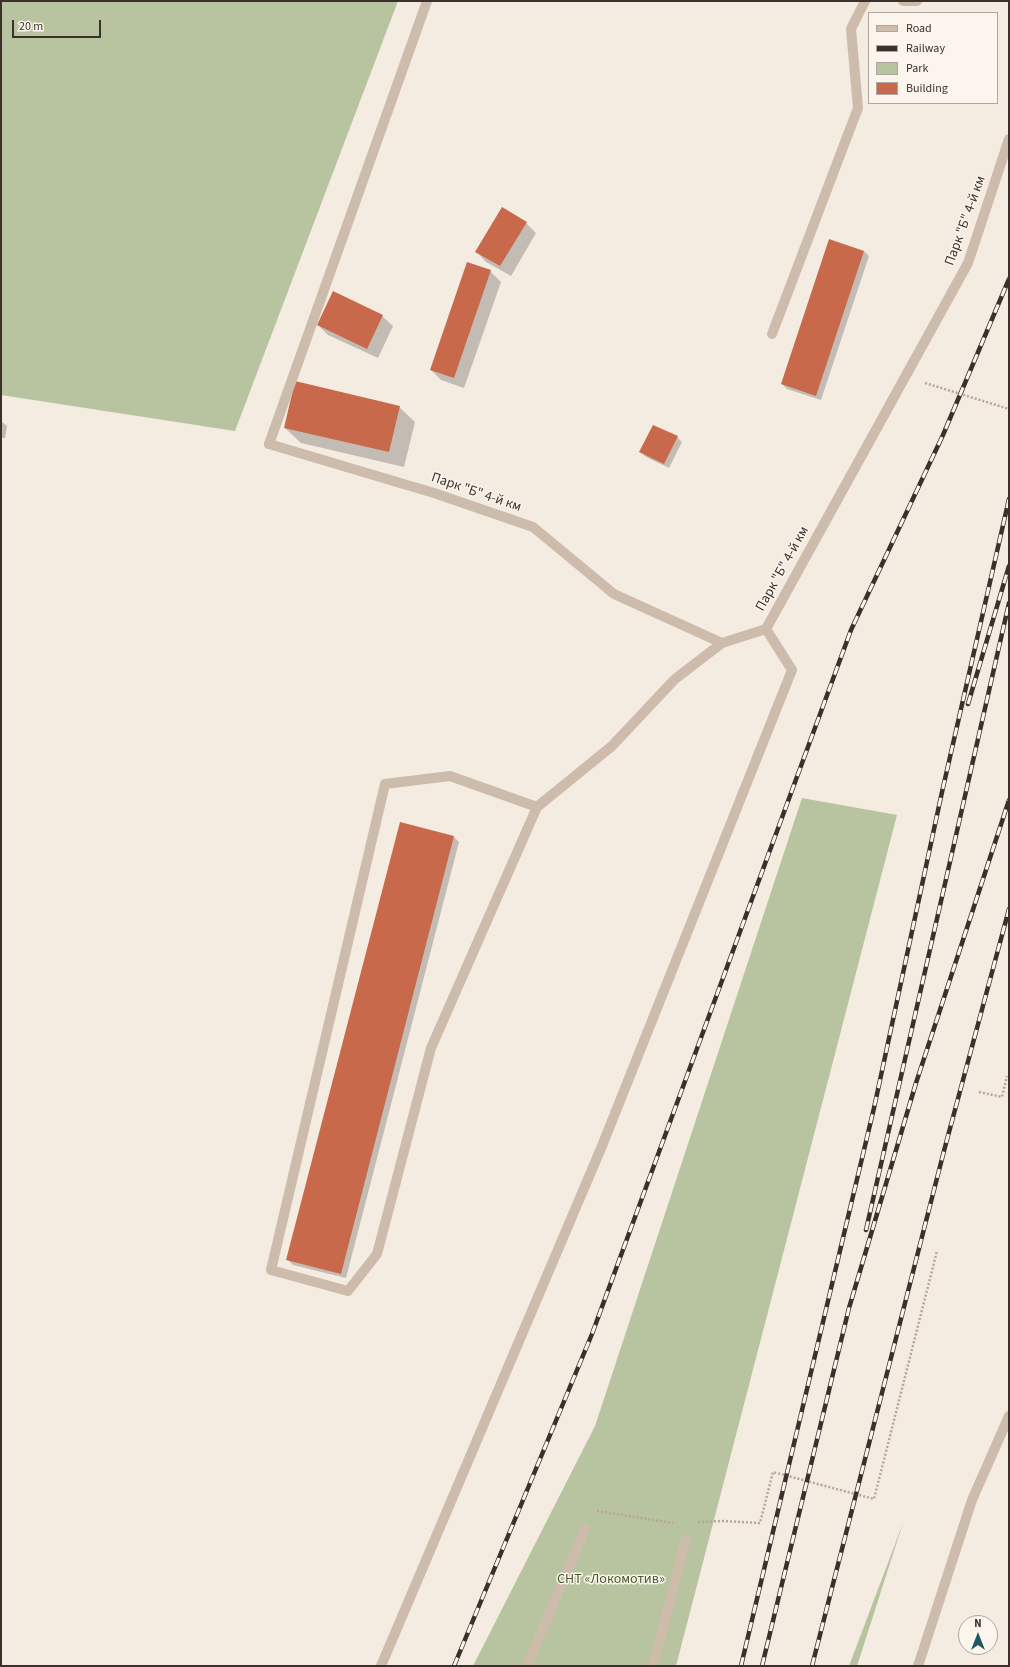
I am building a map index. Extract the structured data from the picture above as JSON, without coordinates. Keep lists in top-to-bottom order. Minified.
{"streets":{"street":["Парк \"Б\" 4-й км"]},"parks":["СНТ «Локомотив»"],"legend":["Road","Railway","Park","Building"],"scale_bar":"20 m","north":"top"}
